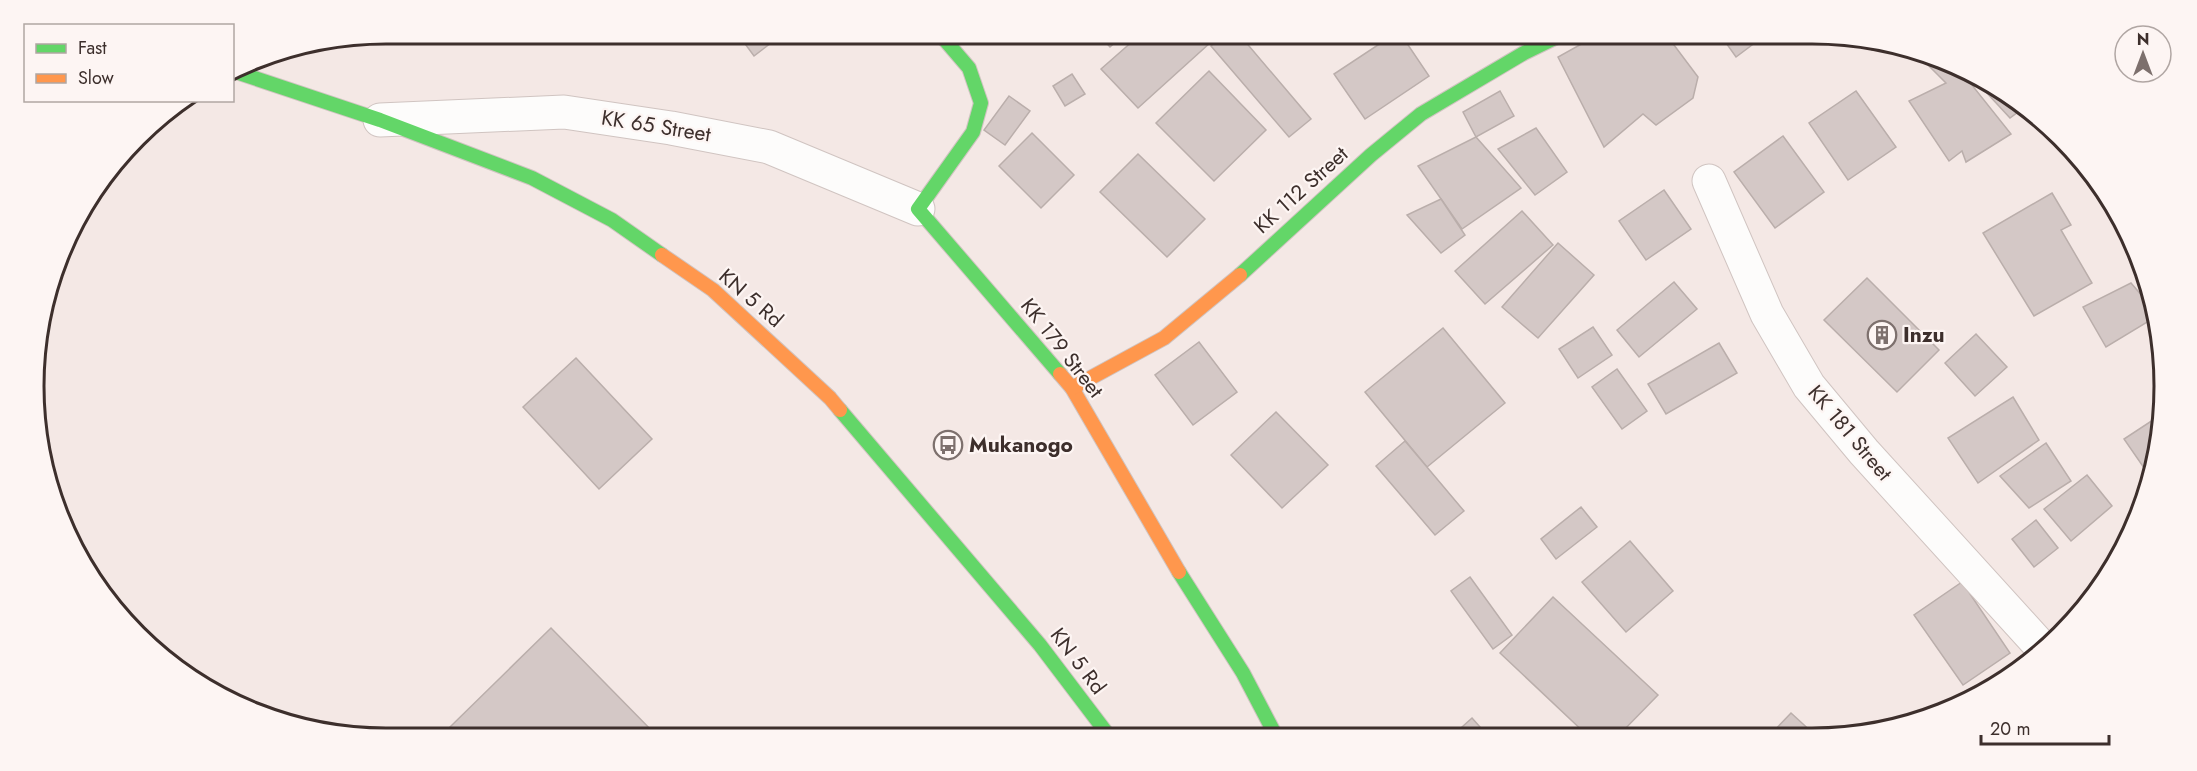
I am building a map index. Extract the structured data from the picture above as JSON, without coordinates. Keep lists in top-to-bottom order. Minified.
{"streets":{"street":["KK 65 Street","KK 112 Street","KN 5 Rd","KK 179 Street","KK 181 Street"]},"crossings":[["KK 65 Street","KN 5 Rd"],["KK 65 Street","KK 179 Street"],["KK 112 Street","KK 179 Street"]],"places":{"building":["Inzu"],"bus stop":["Mukanogo"]},"legend":["Fast","Slow"],"scale_bar":"20 m","north":"top"}
